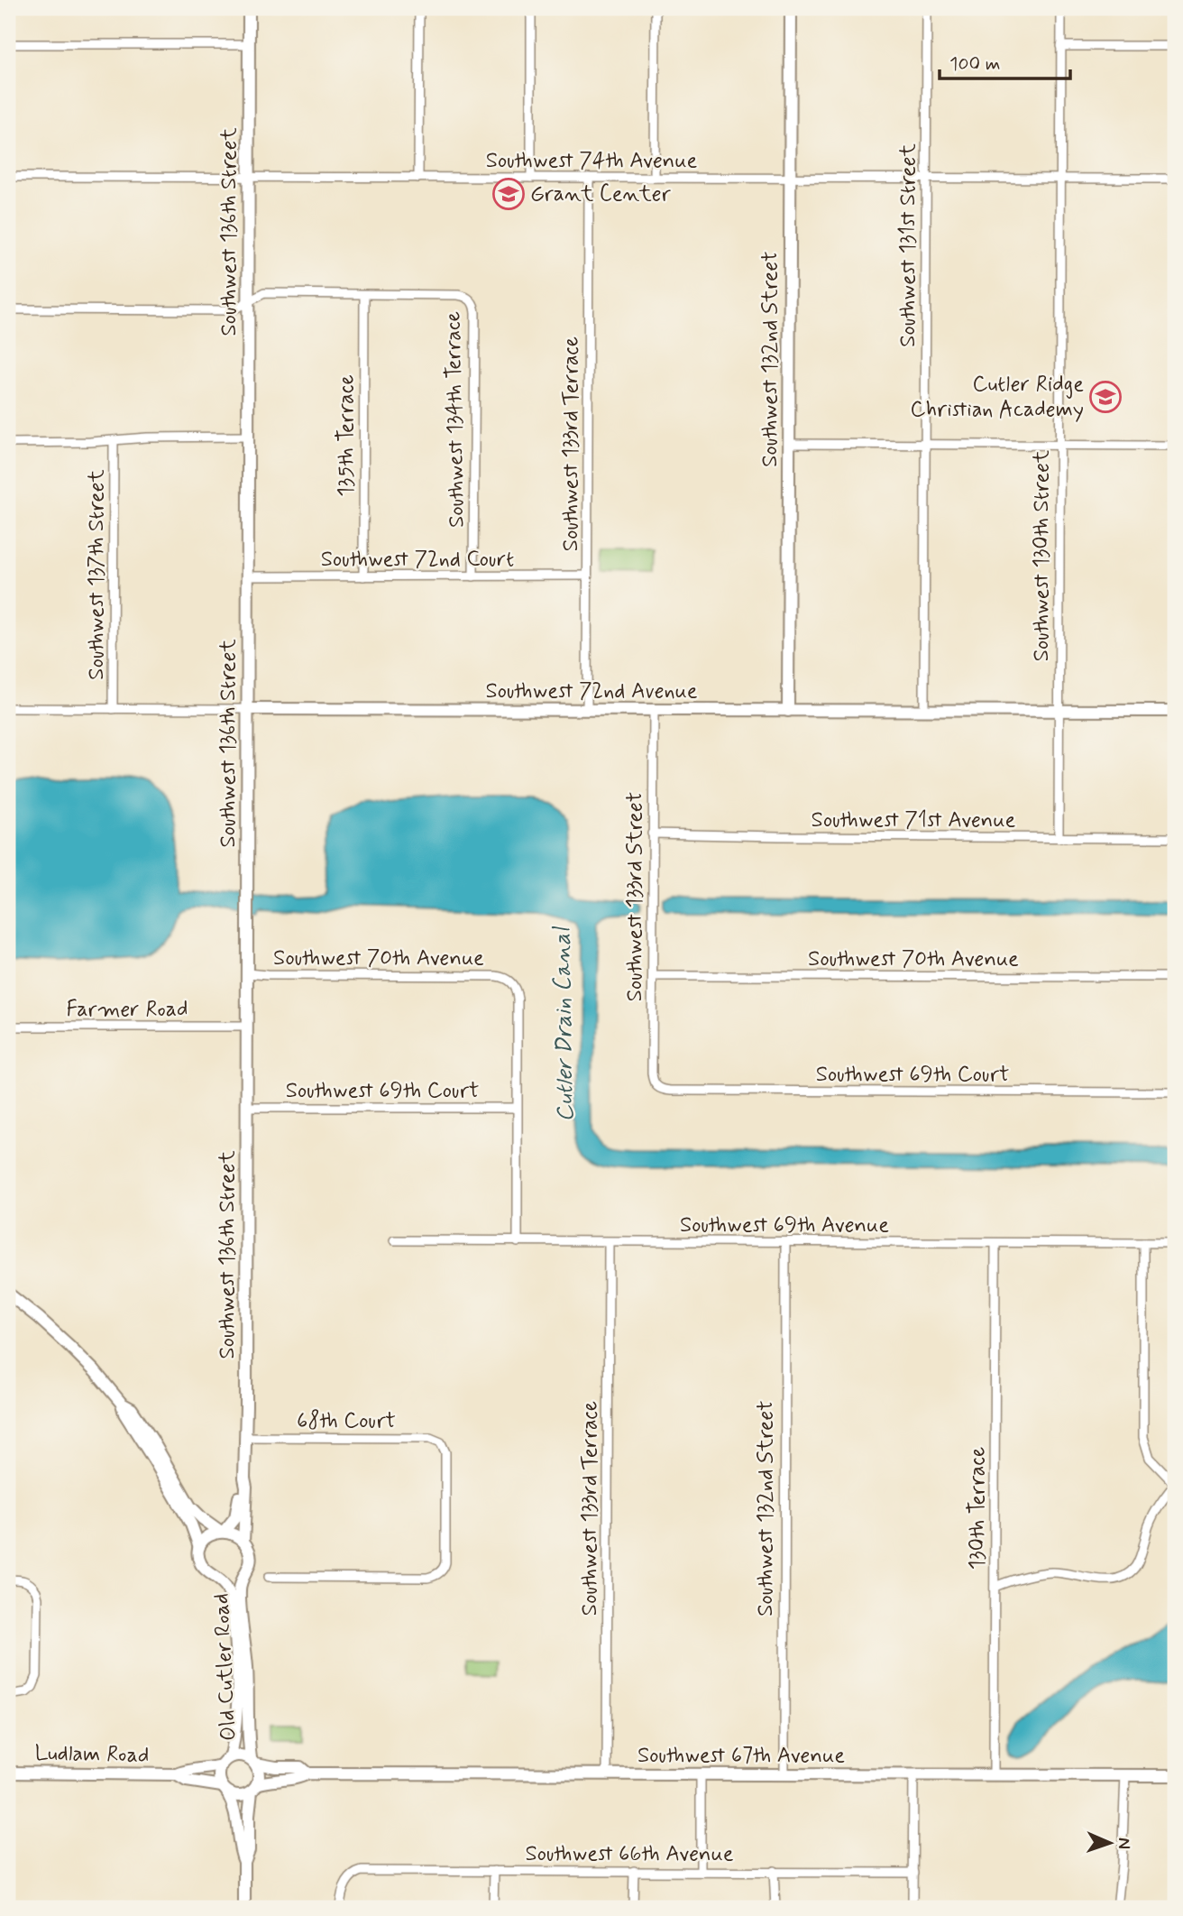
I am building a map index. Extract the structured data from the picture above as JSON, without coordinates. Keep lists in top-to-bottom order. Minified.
{"streets":{"street":["Southwest 74th Avenue","Southwest 136th Street","Southwest 131st Street","Southwest 132nd Street","Southwest 134th Terrace","135th Terrace","Southwest 133rd Terrace","Southwest 130th Street","Southwest 72nd Court","Southwest 137th Street","Southwest 72nd Avenue","Southwest 71st Avenue","Southwest 133rd Street","Southwest 70th Avenue","Farmer Road","Southwest 69th Court","Southwest 69th Avenue","68th Court","130th Terrace","Old Cutler Road","Ludlam Road","Southwest 67th Avenue","Southwest 66th Avenue"]},"crossings":[["Southwest 74th Avenue","Southwest 136th Street"],["Southwest 74th Avenue","Southwest 131st Street"],["Southwest 74th Avenue","Southwest 132nd Street"],["Southwest 74th Avenue","Southwest 133rd Terrace"],["Southwest 74th Avenue","Southwest 130th Street"],["Southwest 136th Street","Southwest 72nd Court"],["Southwest 136th Street","Southwest 72nd Avenue"],["Southwest 136th Street","Southwest 70th Avenue"],["Southwest 136th Street","Farmer Road"],["Southwest 136th Street","Southwest 69th Court"],["Southwest 136th Street","68th Court"],["Southwest 136th Street","Old Cutler Road"],["Southwest 131st Street","Southwest 72nd Avenue"],["Southwest 132nd Street","Southwest 72nd Avenue"],["Southwest 132nd Street","Southwest 69th Avenue"],["Southwest 132nd Street","Southwest 67th Avenue"],["Southwest 134th Terrace","135th Terrace"],["Southwest 134th Terrace","Southwest 72nd Court"],["135th Terrace","Southwest 72nd Court"],["Southwest 133rd Terrace","Southwest 72nd Court"],["Southwest 133rd Terrace","Southwest 72nd Avenue"],["Southwest 133rd Terrace","Southwest 69th Avenue"],["Southwest 133rd Terrace","Southwest 67th Avenue"],["Southwest 130th Street","Southwest 72nd Avenue"],["Southwest 130th Street","Southwest 71st Avenue"],["Southwest 137th Street","Southwest 72nd Avenue"],["Southwest 72nd Avenue","Southwest 133rd Street"],["Southwest 71st Avenue","Southwest 133rd Street"],["Southwest 133rd Street","Southwest 70th Avenue"],["Southwest 133rd Street","Southwest 69th Court"],["Southwest 70th Avenue","Southwest 69th Court"],["Southwest 69th Avenue","130th Terrace"],["130th Terrace","Southwest 67th Avenue"],["Old Cutler Road","Ludlam Road"],["Old Cutler Road","Southwest 67th Avenue"],["Ludlam Road","Southwest 67th Avenue"]],"water":["Cutler Drain Canal"],"places":{"school or university":["Grant Center","Cutler Ridge Christian Academy"]},"scale_bar":"100 m","north":"right"}
